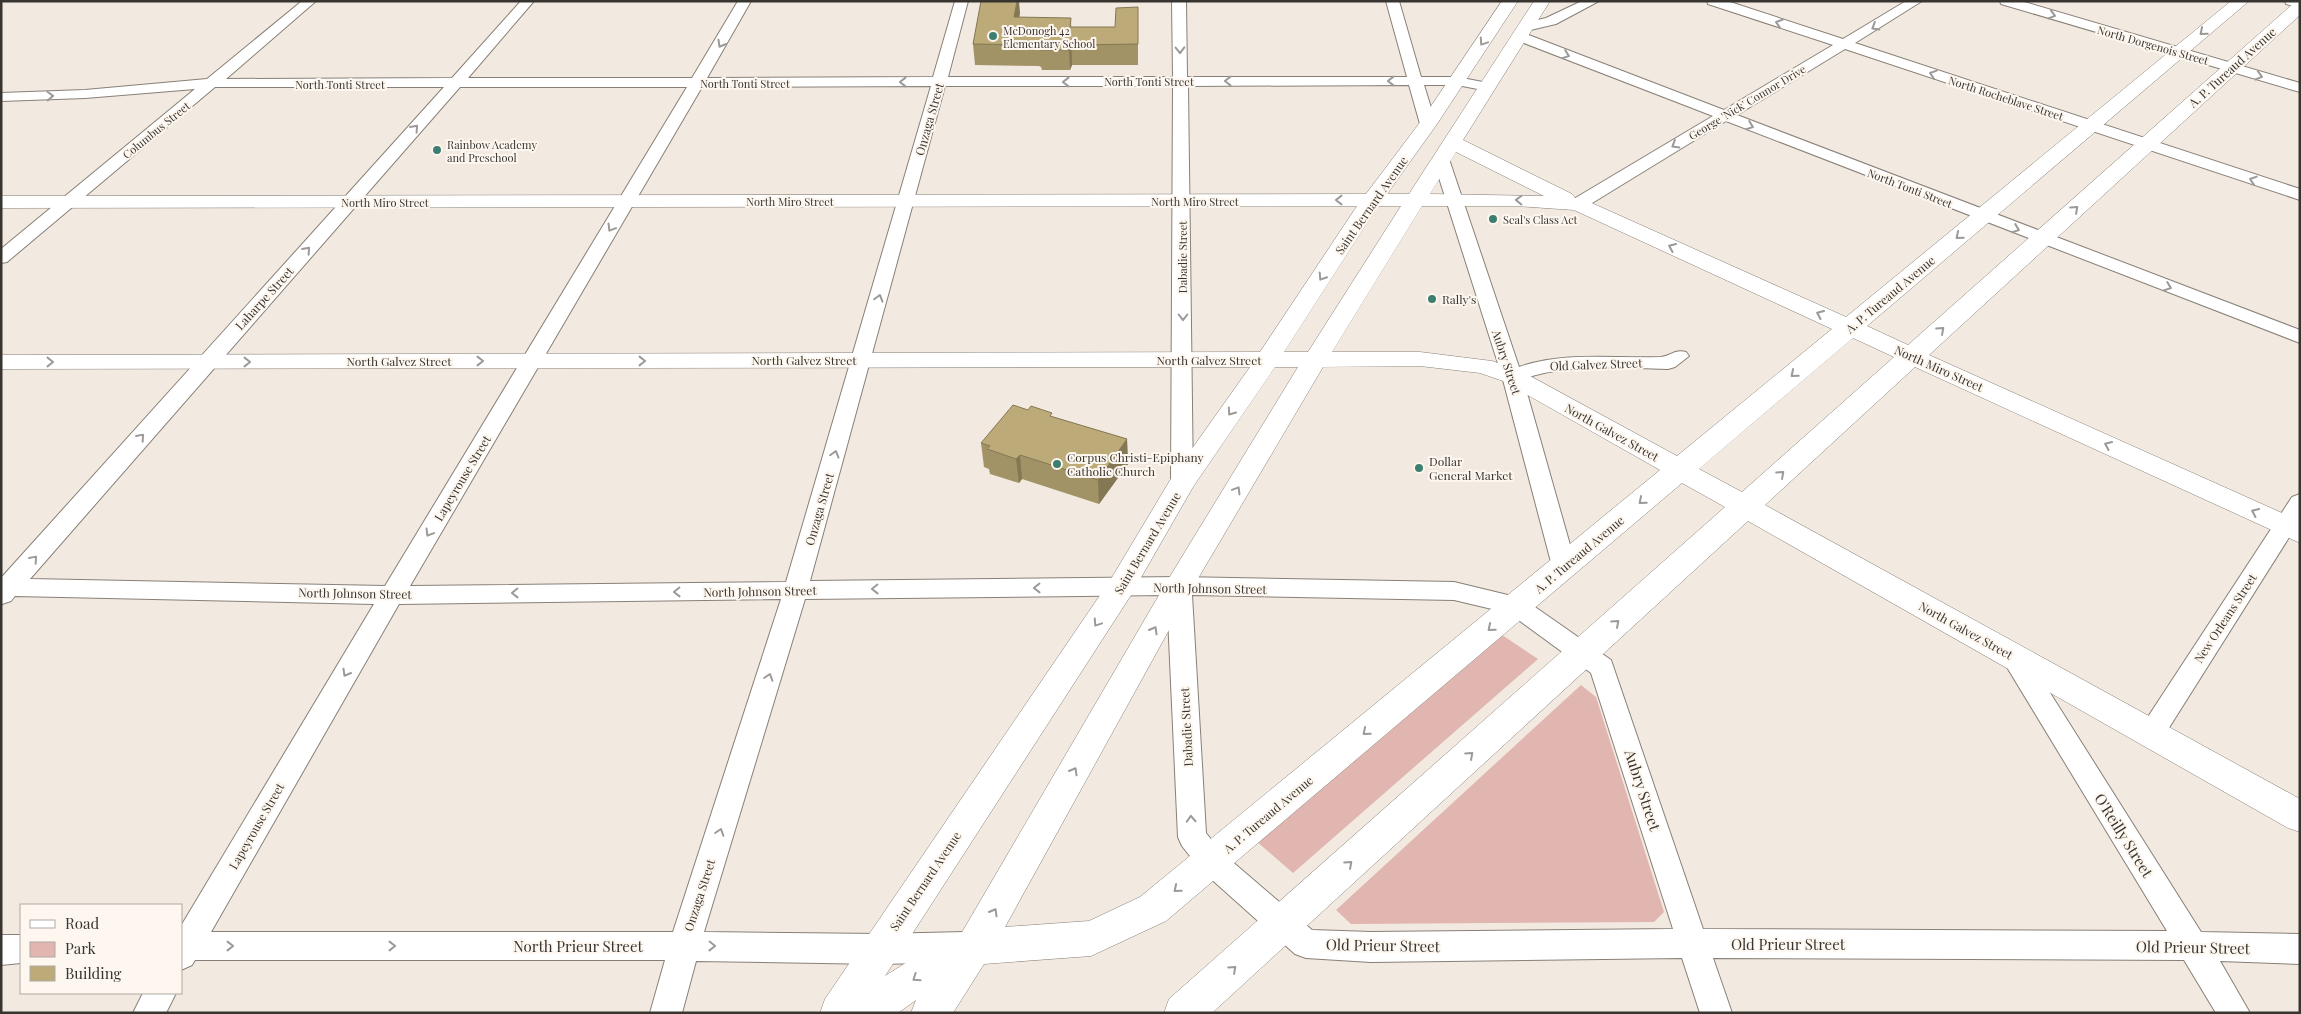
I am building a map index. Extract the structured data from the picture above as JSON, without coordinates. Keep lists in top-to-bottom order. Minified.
{"streets":{"street":["North Dorgenois Street","A. P. Tureaud Avenue","North Tonti Street","North Rocheblave Street","George 'Nick' Connor Drive","Onzaga Street","Columbus Street","North Miro Street","Saint Bernard Avenue","Dabadie Street","Laharpe Street","North Galvez Street","Aubry Street","Old Galvez Street","Lapeyrouse Street","North Johnson Street","New Orleans Street","O'Reilly Street","Old Prieur Street","North Prieur Street"]},"crossings":[["North Dorgenois Street","A. P. Tureaud Avenue"],["A. P. Tureaud Avenue","North Tonti Street"],["A. P. Tureaud Avenue","North Rocheblave Street"],["A. P. Tureaud Avenue","North Miro Street"],["A. P. Tureaud Avenue","Dabadie Street"],["A. P. Tureaud Avenue","North Galvez Street"],["A. P. Tureaud Avenue","Aubry Street"],["A. P. Tureaud Avenue","North Johnson Street"],["A. P. Tureaud Avenue","Old Prieur Street"],["A. P. Tureaud Avenue","North Prieur Street"],["North Tonti Street","George 'Nick' Connor Drive"],["North Tonti Street","Onzaga Street"],["North Tonti Street","Columbus Street"],["North Tonti Street","Saint Bernard Avenue"],["North Tonti Street","Dabadie Street"],["North Tonti Street","Laharpe Street"],["North Tonti Street","Lapeyrouse Street"],["North Rocheblave Street","George 'Nick' Connor Drive"],["George 'Nick' Connor Drive","North Miro Street"],["Onzaga Street","North Miro Street"],["Onzaga Street","North Galvez Street"],["Onzaga Street","North Johnson Street"],["Onzaga Street","North Prieur Street"],["Columbus Street","North Miro Street"],["North Miro Street","Saint Bernard Avenue"],["North Miro Street","Dabadie Street"],["North Miro Street","Laharpe Street"],["North Miro Street","Aubry Street"],["North Miro Street","Lapeyrouse Street"],["North Miro Street","New Orleans Street"],["Saint Bernard Avenue","Dabadie Street"],["Saint Bernard Avenue","North Galvez Street"],["Saint Bernard Avenue","North Johnson Street"],["Saint Bernard Avenue","North Prieur Street"],["Dabadie Street","North Galvez Street"],["Dabadie Street","North Johnson Street"],["Dabadie Street","Old Prieur Street"],["Laharpe Street","North Galvez Street"],["Laharpe Street","North Johnson Street"],["North Galvez Street","Aubry Street"],["North Galvez Street","Old Galvez Street"],["North Galvez Street","Lapeyrouse Street"],["North Galvez Street","New Orleans Street"],["North Galvez Street","O'Reilly Street"],["Aubry Street","Old Galvez Street"],["Aubry Street","North Johnson Street"],["Aubry Street","Old Prieur Street"],["Lapeyrouse Street","North Johnson Street"],["Lapeyrouse Street","North Prieur Street"],["O'Reilly Street","Old Prieur Street"]],"one_way":["North Dorgenois Street","North Rocheblave Street","Onzaga Street","North Miro Street","Laharpe Street","North Galvez Street","Lapeyrouse Street","North Johnson Street","North Prieur Street"],"places":["McDonogh 42 Elementary School","Rainbow Academy and Preschool","Seal's Class Act","Rally's","Corpus Christi-Epiphany Catholic Church","Dollar General Market"],"legend":["Road","Park","Building"]}
